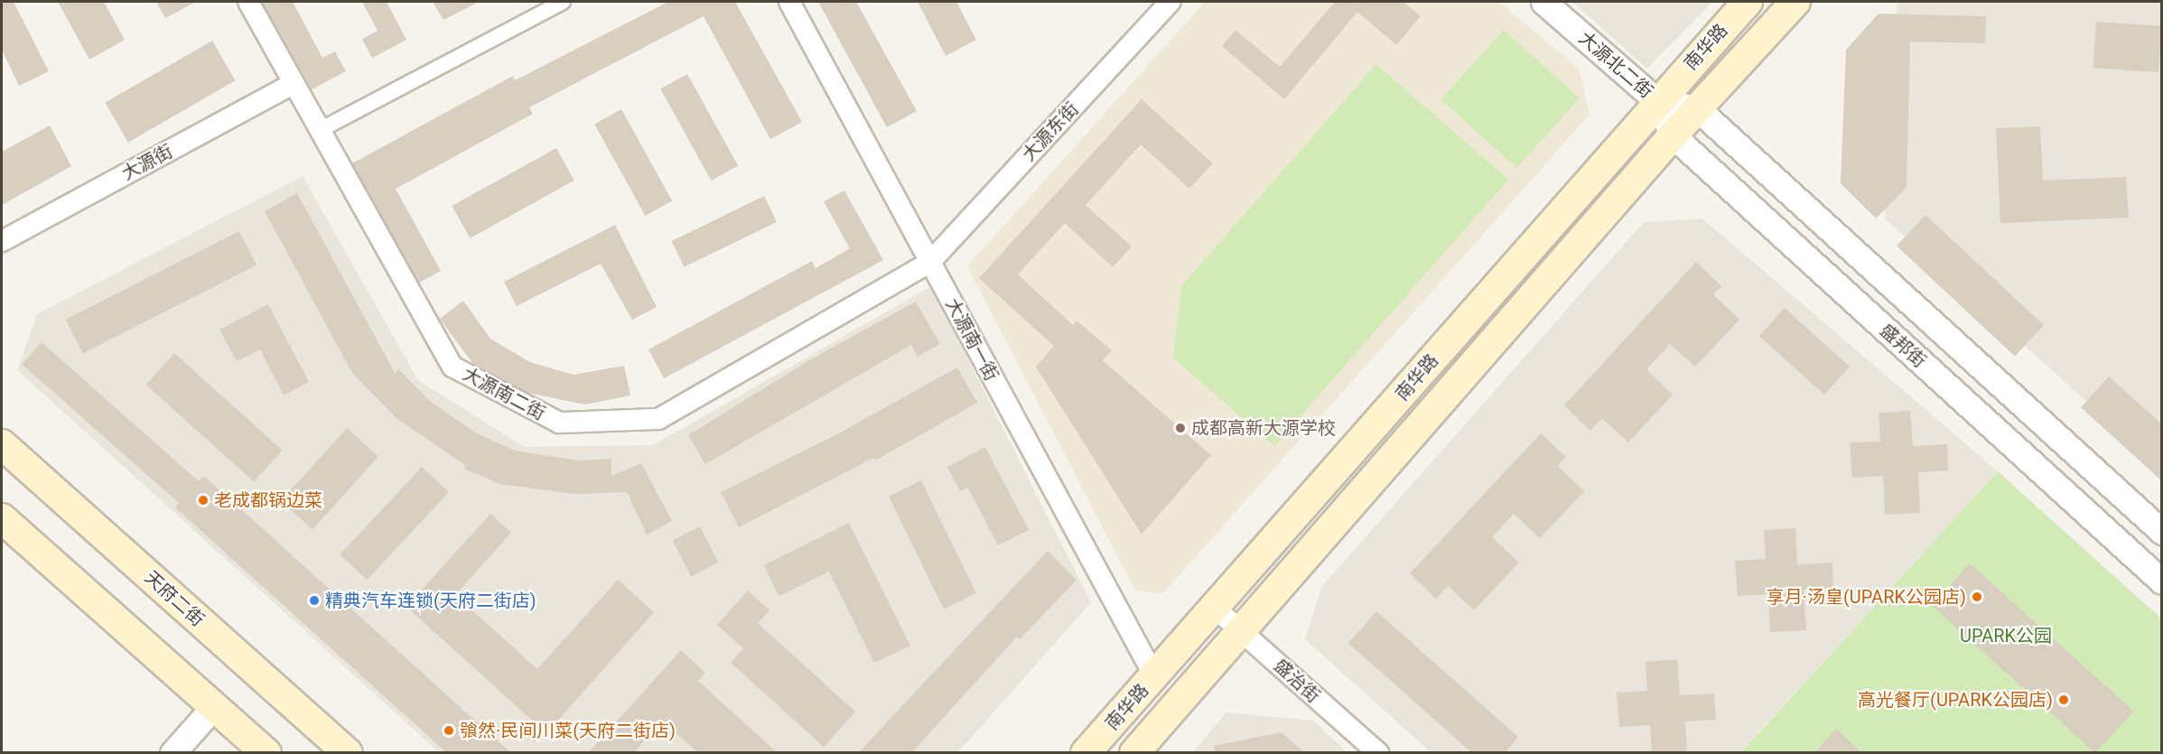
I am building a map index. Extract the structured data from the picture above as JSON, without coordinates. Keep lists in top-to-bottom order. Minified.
{"streets":{"main road":["南华路","天府二街"],"street":["大源北二街","大源东街","大源街","大源南一街","盛邦街","大源南二街","盛治街"]},"crossings":[["南华路","大源北二街"],["南华路","大源南一街"],["南华路","盛邦街"],["南华路","盛治街"],["大源北二街","盛邦街"],["大源东街","大源南一街"],["大源东街","大源南二街"],["大源街","大源南二街"],["大源南一街","大源南二街"]],"parks":["UPARK公园"],"places":["成都高新大源学校","老成都锅边菜","享月·汤皇(UPARK公园店)","精典汽车连锁(天府二街店)","高光餐厅(UPARK公园店)","飸然·民间川菜(天府二街店)"]}
